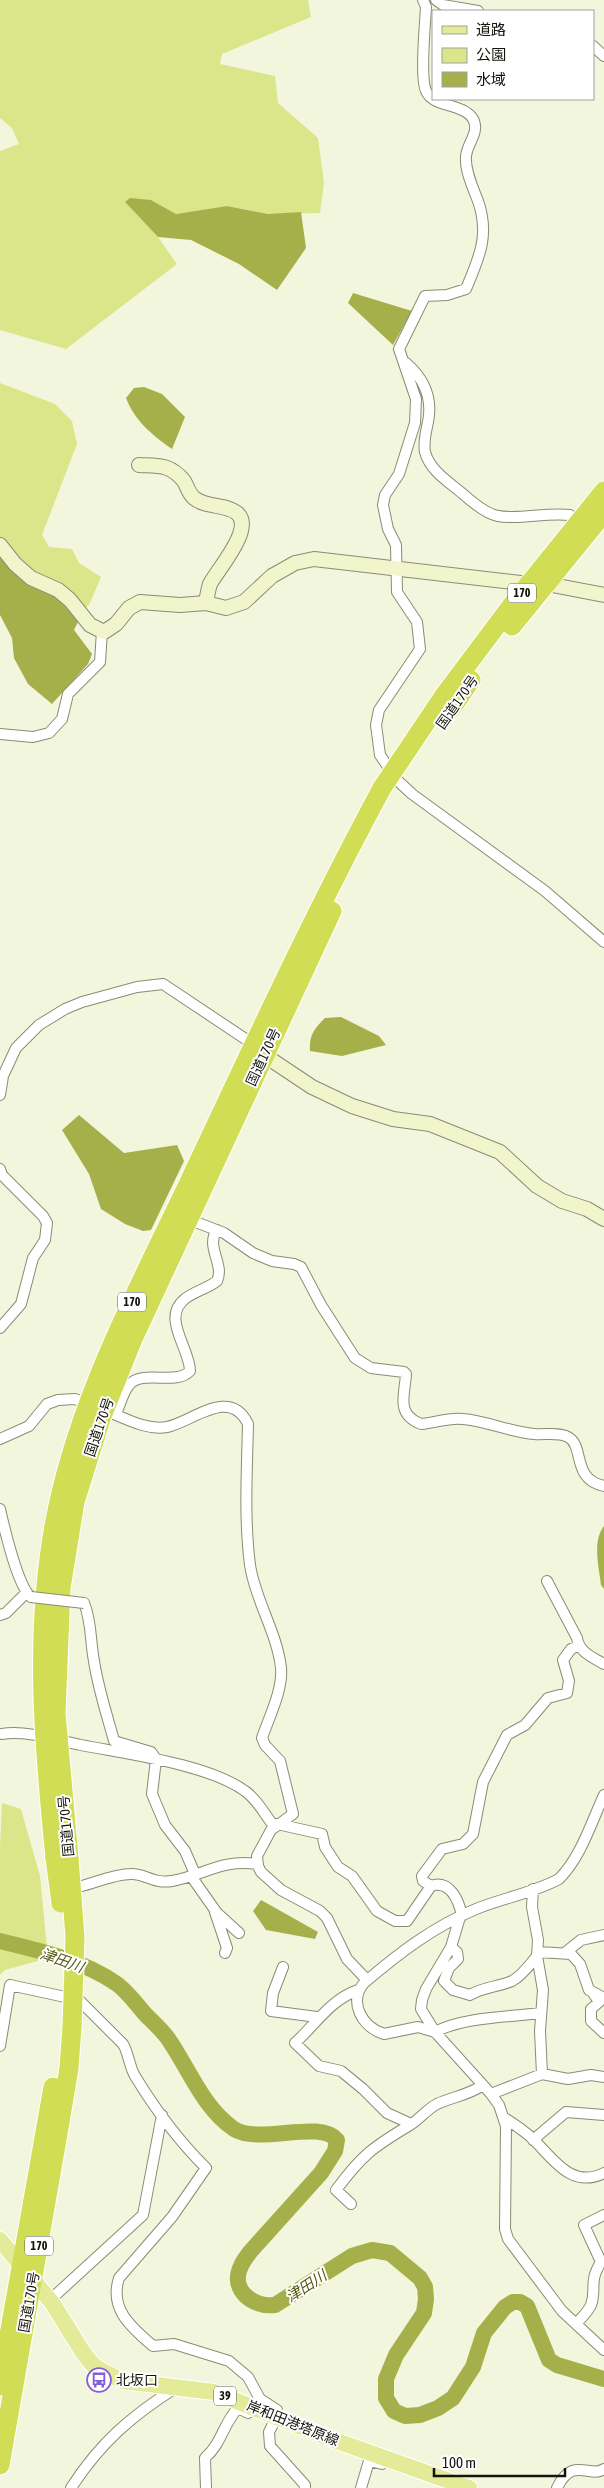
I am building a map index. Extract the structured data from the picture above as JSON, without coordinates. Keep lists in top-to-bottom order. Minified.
{"streets":{"highway":["170","国道170号"],"main road":["39","岸和田港塔原線"]},"crossings":[["国道170号","岸和田港塔原線"]],"water":["津田川"],"places":{"bus stop":["北坂口"]},"legend":["道路","公園","水域"],"scale_bar":"100 m"}
